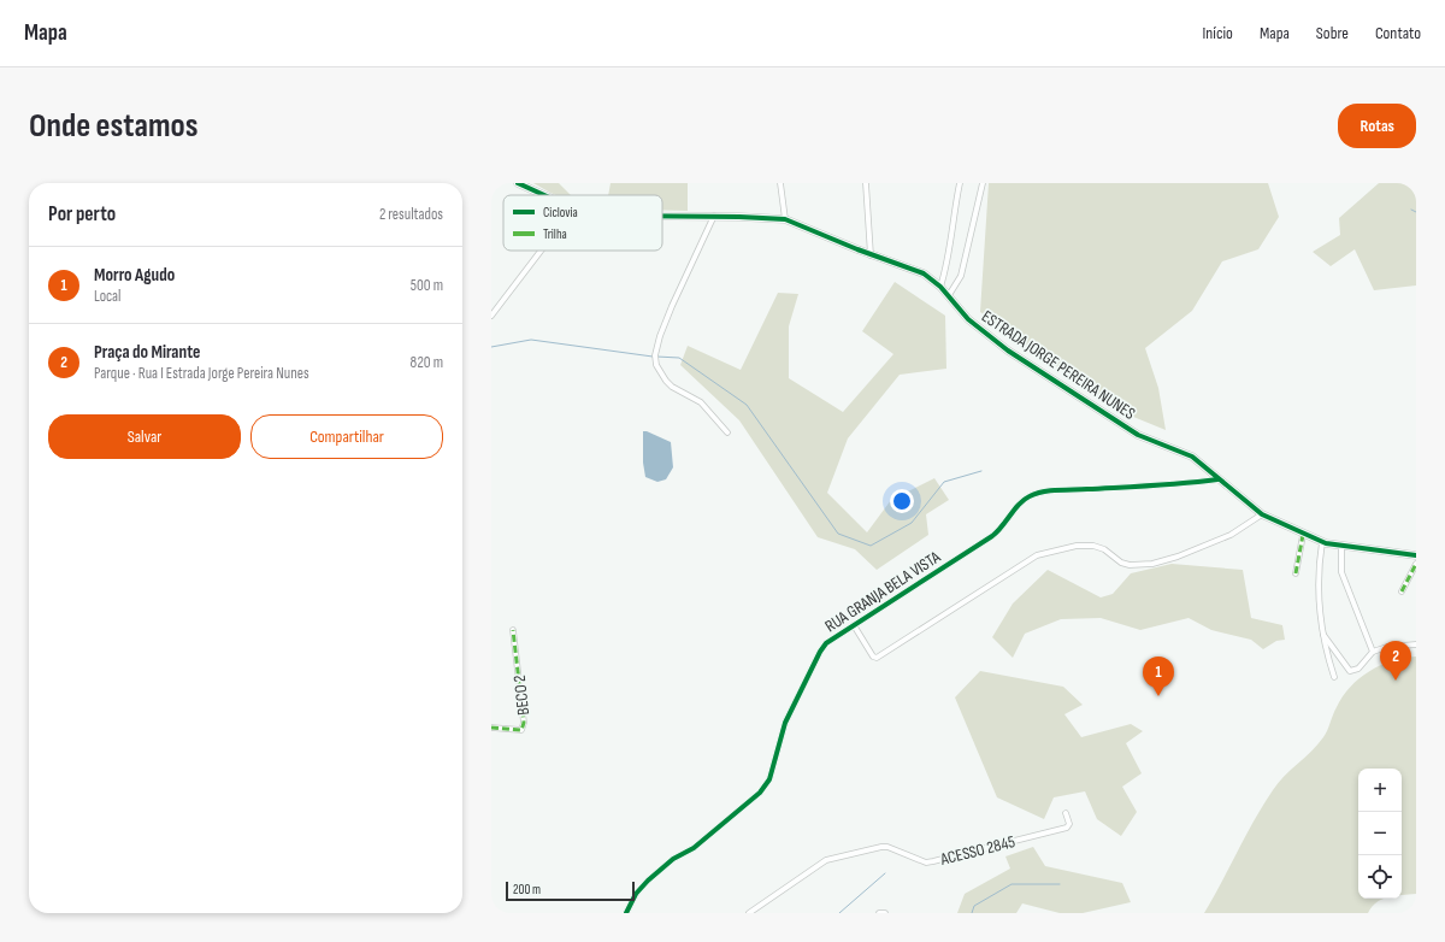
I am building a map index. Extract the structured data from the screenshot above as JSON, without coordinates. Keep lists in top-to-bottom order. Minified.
{"streets":{"street":["ESTRADA JORGE PEREIRA NUNES","RUA GRANJA BELA VISTA","BECO 2","ACESSO 2845"]},"crossings":[["ESTRADA JORGE PEREIRA NUNES","RUA GRANJA BELA VISTA"]],"legend":["Ciclovia","Trilha"],"scale_bar":"200 m","page":{"header":"Mapa","nav":["Início","Mapa","Sobre","Contato"],"buttons":["Rotas",["Salvar","Compartilhar"]],"title":"Onde estamos","heading":["Por perto","2 resultados"],"list":[{"mark":"1","name":"Morro Agudo","note":"Local","value":"500 m"},{"mark":"2","name":"Praça do Mirante","note":"Parque · Rua I Estrada Jorge Pereira Nunes","value":"820 m"}],"pins":["2","1"],"map_buttons":["+","−"],"scale":"200 m"}}
